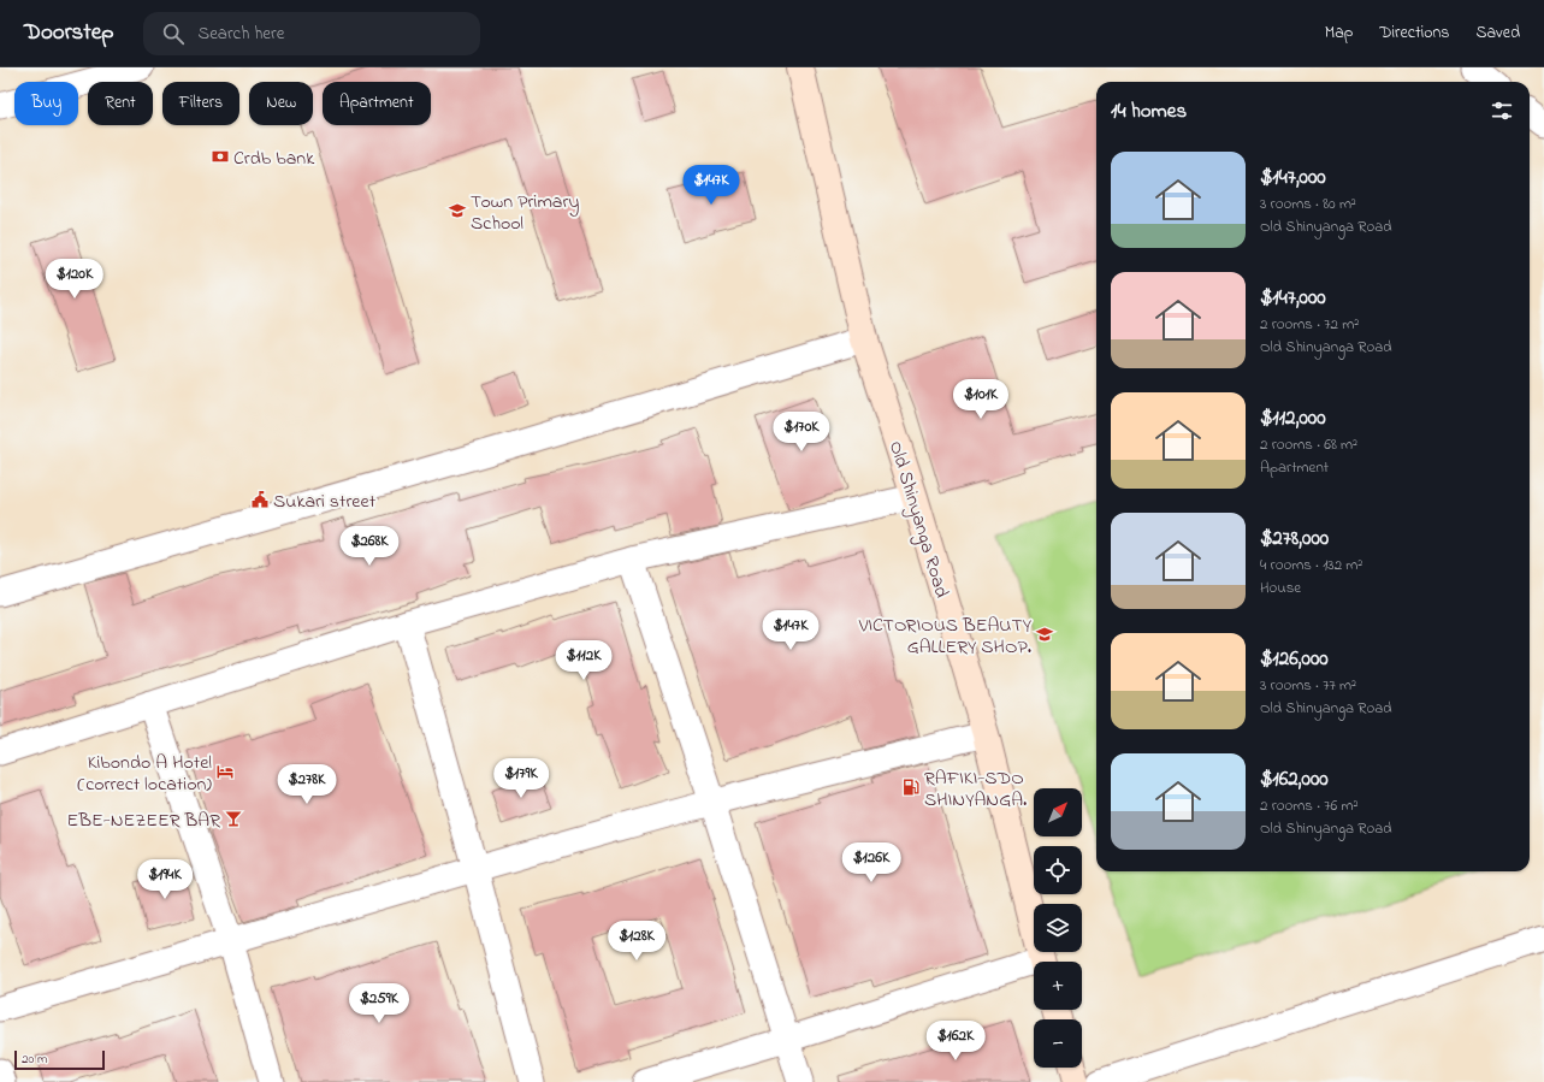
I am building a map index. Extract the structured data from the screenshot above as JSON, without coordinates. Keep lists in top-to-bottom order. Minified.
{"streets":{"main road":["Old Shinyanga Road"]},"places":{"bank":["Crdb bank"],"school or university":["Town Primary School","VICTORIOUS BEAUTY GALLERY SHOP."],"public building":["Sukari street"],"hotel":["Kibondo A Hotel (correct location)"],"fuel station":["RAFIKI-SDO SHINYANGA."],"bar":["EBE-NEZEER BAR"]},"scale_bar":"20 m","north":"top right","page":{"header":"Doorstep","search":"Search here","nav":["Map","Directions","Saved"],"chip":["Buy","Rent","Filters","New","Apartment"],"heading":"14 homes","list":[{"name":"$147,000","note":"3 rooms · 80 m² · Old Shinyanga Road"},{"name":"$147,000","note":"2 rooms · 72 m² · Old Shinyanga Road"},{"name":"$112,000","note":"2 rooms · 68 m² · Apartment"},{"name":"$278,000","note":"4 rooms · 132 m² · House"},{"name":"$126,000","note":"3 rooms · 77 m² · Old Shinyanga Road"},{"name":"$162,000","note":"2 rooms · 76 m² · Old Shinyanga Road"}],"price":["$147K","$120K","$101K","$170K","$268K","$147K","$112K","$179K","$278K","$126K","$194K","$128K","$259K","$162K"],"map_buttons":["+","−"],"scale":"20 m"}}
